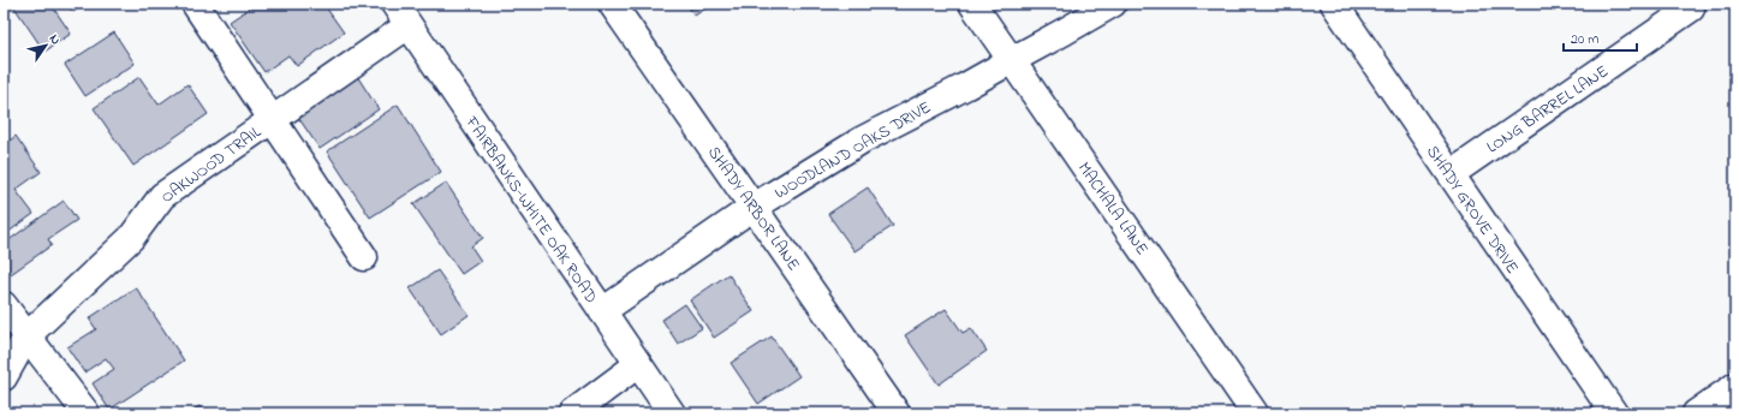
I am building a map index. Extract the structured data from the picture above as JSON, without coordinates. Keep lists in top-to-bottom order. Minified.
{"streets":{"street":["LONG BARREL LANE","WOODLAND OAKS DRIVE","OAKWOOD TRAIL","SHADY ARBOR LANE","MACHALA LANE","FAIRBANKS-WHITE OAK ROAD","SHADY GROVE DRIVE"]},"crossings":[["LONG BARREL LANE","SHADY GROVE DRIVE"],["WOODLAND OAKS DRIVE","SHADY ARBOR LANE"],["WOODLAND OAKS DRIVE","MACHALA LANE"],["WOODLAND OAKS DRIVE","FAIRBANKS-WHITE OAK ROAD"],["OAKWOOD TRAIL","FAIRBANKS-WHITE OAK ROAD"]],"scale_bar":"20 m","north":"top right"}
